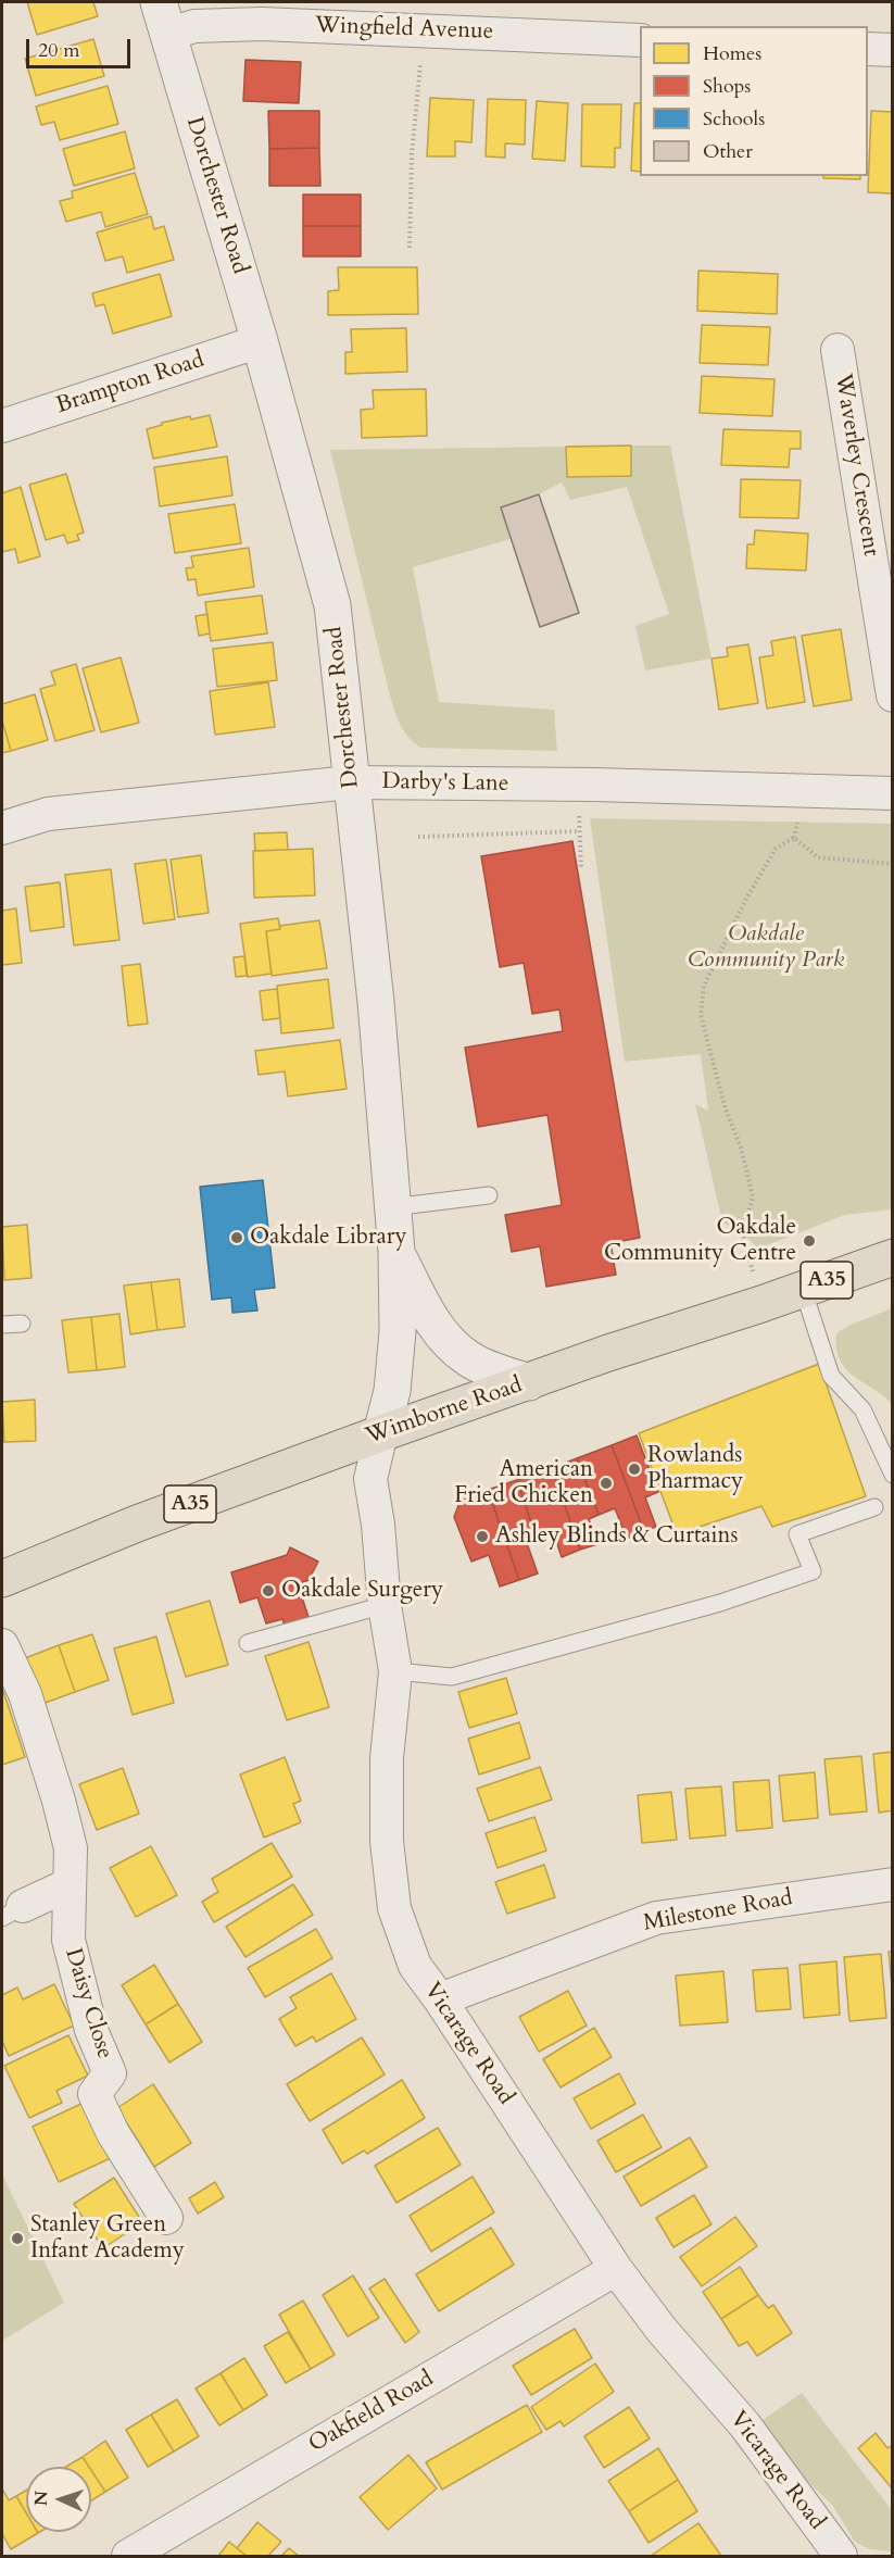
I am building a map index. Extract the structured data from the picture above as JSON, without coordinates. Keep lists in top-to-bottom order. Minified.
{"streets":{"highway":["A35","Wimborne Road"],"street":["Wingfield Avenue","Dorchester Road","Brampton Road","Waverley Crescent","Darby's Lane","Milestone Road","Daisy Close","Vicarage Road","Oakfield Road"]},"crossings":[["Wingfield Avenue","Dorchester Road"],["Dorchester Road","Brampton Road"],["Dorchester Road","Darby's Lane"],["Dorchester Road","Wimborne Road"],["Dorchester Road","Vicarage Road"],["Wimborne Road","Vicarage Road"],["Milestone Road","Vicarage Road"],["Vicarage Road","Oakfield Road"]],"parks":["Oakdale Community Park"],"places":["Oakdale Library","Oakdale Community Centre","Rowlands Pharmacy","American Fried Chicken","Ashley Blinds & Curtains","Oakdale Surgery","Stanley Green Infant Academy"],"legend":["Homes","Shops","Schools","Other"],"scale_bar":"20 m","north":"left"}
